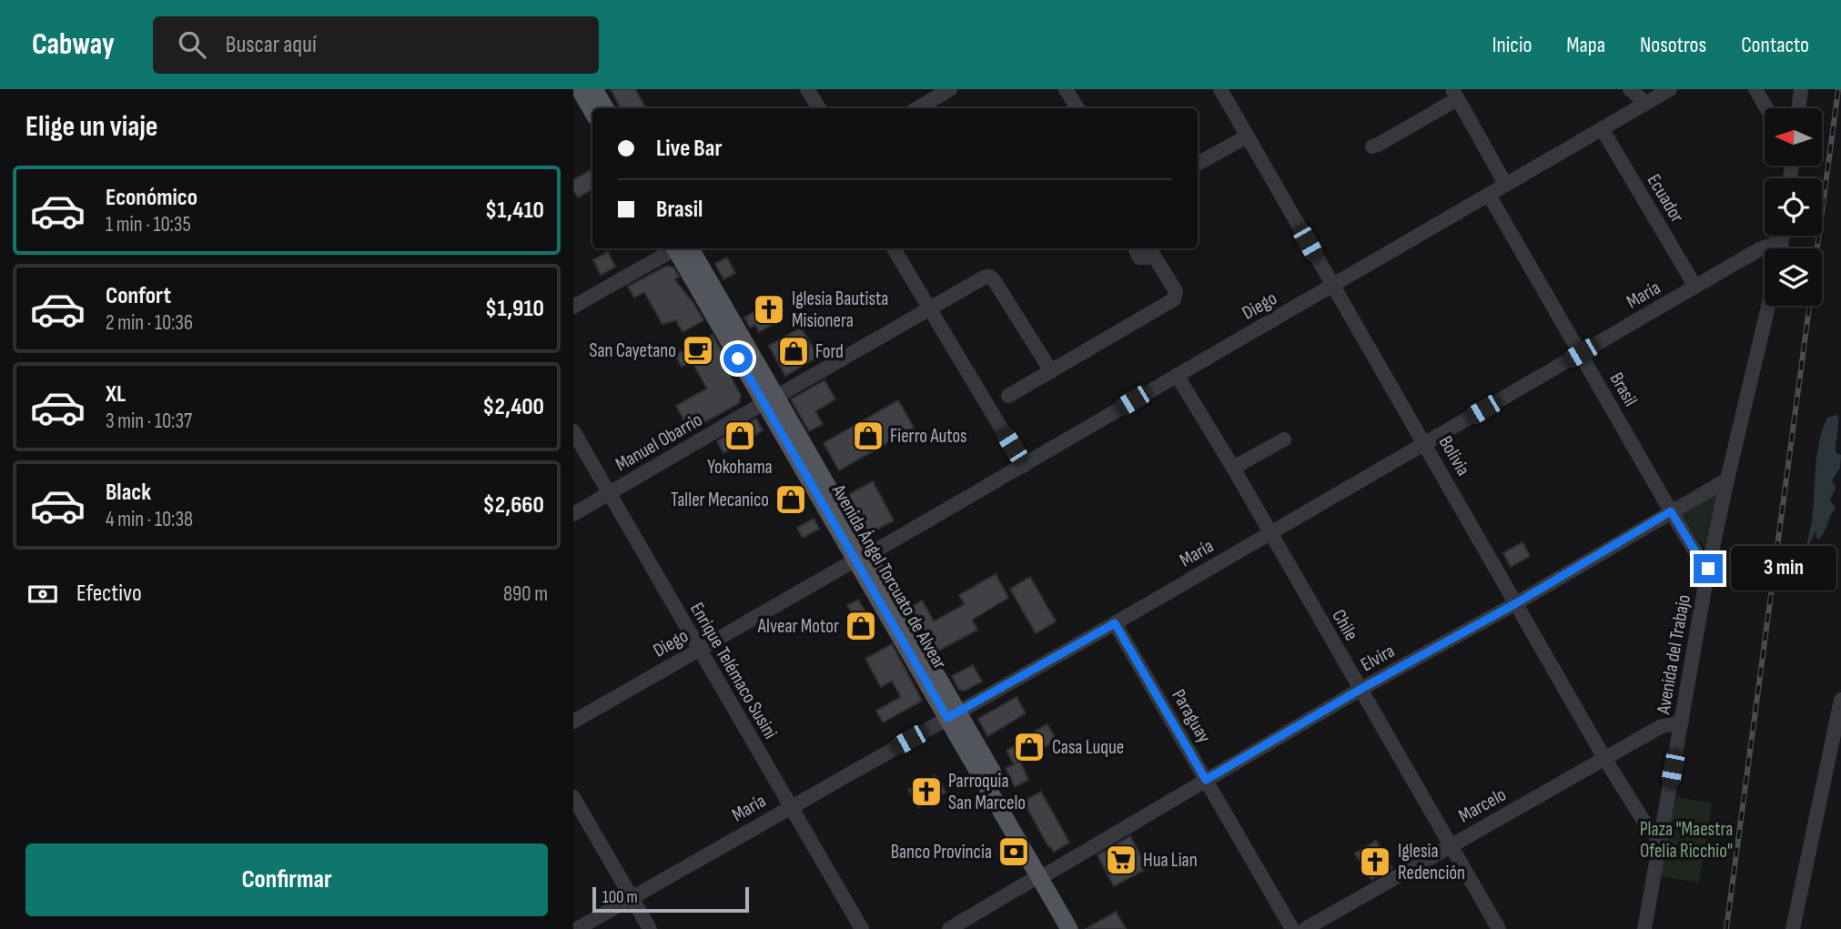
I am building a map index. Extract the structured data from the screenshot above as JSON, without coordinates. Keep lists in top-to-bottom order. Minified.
{"streets":{"main road":["Avenida Ángel Torcuato de Alvear"],"street":["Ecuador","María","Diego","Brasil","Manuel Obarrio","Bolivia","Chile","Avenida del Trabajo","Elvira","Enrique Telémaco Susini","Paraguay","Marcelo"]},"crossings":[["Ecuador","María"],["Ecuador","Diego"],["María","Brasil"],["María","Bolivia"],["María","Avenida Ángel Torcuato de Alvear"],["María","Chile"],["María","Enrique Telémaco Susini"],["María","Paraguay"],["Diego","Brasil"],["Diego","Bolivia"],["Diego","Avenida Ángel Torcuato de Alvear"],["Diego","Chile"],["Diego","Enrique Telémaco Susini"],["Brasil","Avenida del Trabajo"],["Brasil","Elvira"],["Manuel Obarrio","Avenida Ángel Torcuato de Alvear"],["Manuel Obarrio","Enrique Telémaco Susini"],["Bolivia","Avenida del Trabajo"],["Bolivia","Elvira"],["Bolivia","Marcelo"],["Avenida Ángel Torcuato de Alvear","Elvira"],["Chile","Elvira"],["Chile","Marcelo"],["Avenida del Trabajo","Elvira"],["Avenida del Trabajo","Marcelo"],["Elvira","Paraguay"]],"parks":["Plaza \"Maestra Ofelia Ricchio\""],"places":{"church":["Iglesia Bautista Misionera","Parroquia San Marcelo","Iglesia Redención"],"cafe":["San Cayetano"],"shop":["Ford","Yokohama","Fierro Autos","Taller Mecanico","Alvear Motor","Casa Luque"],"bank":["Banco Provincia"],"supermarket":["Hua Lian"]},"scale_bar":"100 m","north":"left","page":{"header":"Cabway","search":"Buscar aquí","nav":["Inicio","Mapa","Nosotros","Contacto"],"heading":"Elige un viaje","banner":["Live Bar","Brasil"],"list":[{"name":"Económico","note":"1 min · 10:35","value":"$1,410"},{"name":"Confort","note":"2 min · 10:36","value":"$1,910"},{"name":"XL","note":"3 min · 10:37","value":"$2,400"},{"name":"Black","note":"4 min · 10:38","value":"$2,660"}],"bubble":"3 min","pay":["Efectivo","890 m"],"buttons":"Confirmar","scale":"100 m"}}
